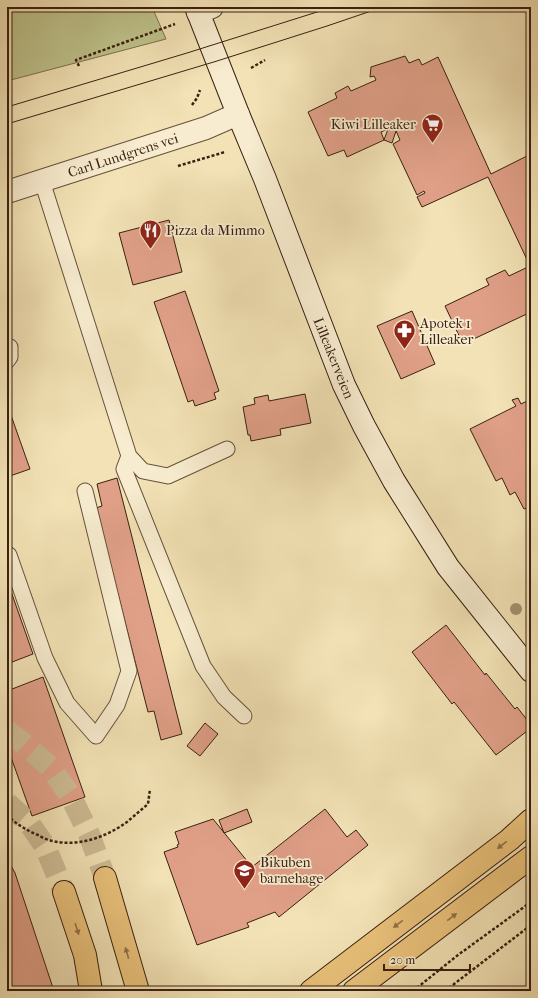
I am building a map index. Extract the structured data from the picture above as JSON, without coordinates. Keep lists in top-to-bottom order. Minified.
{"streets":{"main road":["Carl Lundgrens vei","Lilleakerveien"]},"crossings":[["Carl Lundgrens vei","Lilleakerveien"]],"places":{"supermarket":["Kiwi Lilleaker"],"restaurant":["Pizza da Mimmo"],"pharmacy":["Apotek 1 Lilleaker"],"school or university":["Bikuben barnehage"]},"scale_bar":"20 m"}
